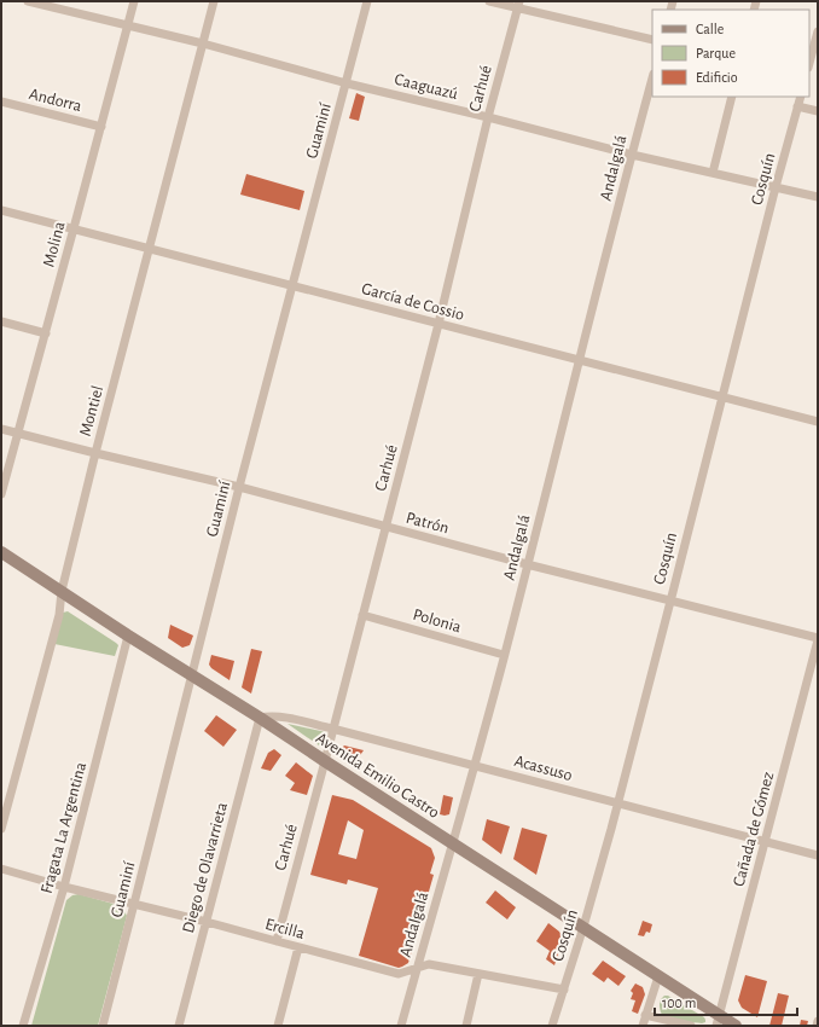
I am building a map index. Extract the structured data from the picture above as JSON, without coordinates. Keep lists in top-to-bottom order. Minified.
{"streets":{"main road":["Avenida Emilio Castro"],"street":["Caaguazú","Carhué","Andorra","Guaminí","Andalgalá","Cosquín","Molina","García de Cossio","Montiel","Patrón","Polonia","Acassuso","Fragata La Argentina","Cañada de Gómez","Diego de Olavarrieta","Ercilla"]},"crossings":[["Caaguazú","Carhué"],["Caaguazú","Guaminí"],["Caaguazú","Andalgalá"],["Caaguazú","Cosquín"],["Caaguazú","Molina"],["Caaguazú","Montiel"],["Carhué","García de Cossio"],["Carhué","Patrón"],["Carhué","Polonia"],["Carhué","Acassuso"],["Carhué","Avenida Emilio Castro"],["Carhué","Ercilla"],["Andorra","Molina"],["Guaminí","García de Cossio"],["Guaminí","Patrón"],["Guaminí","Avenida Emilio Castro"],["Guaminí","Ercilla"],["Andalgalá","García de Cossio"],["Andalgalá","Patrón"],["Andalgalá","Polonia"],["Andalgalá","Acassuso"],["Andalgalá","Avenida Emilio Castro"],["Andalgalá","Ercilla"],["Cosquín","García de Cossio"],["Cosquín","Patrón"],["Cosquín","Acassuso"],["Cosquín","Avenida Emilio Castro"],["Cosquín","Ercilla"],["Molina","García de Cossio"],["Molina","Patrón"],["García de Cossio","Montiel"],["Montiel","Patrón"],["Montiel","Avenida Emilio Castro"],["Patrón","Cañada de Gómez"],["Acassuso","Avenida Emilio Castro"],["Acassuso","Cañada de Gómez"],["Acassuso","Diego de Olavarrieta"],["Avenida Emilio Castro","Fragata La Argentina"],["Avenida Emilio Castro","Cañada de Gómez"],["Avenida Emilio Castro","Diego de Olavarrieta"],["Fragata La Argentina","Ercilla"],["Diego de Olavarrieta","Ercilla"]],"legend":["Calle","Parque","Edificio"],"scale_bar":"100 m"}
